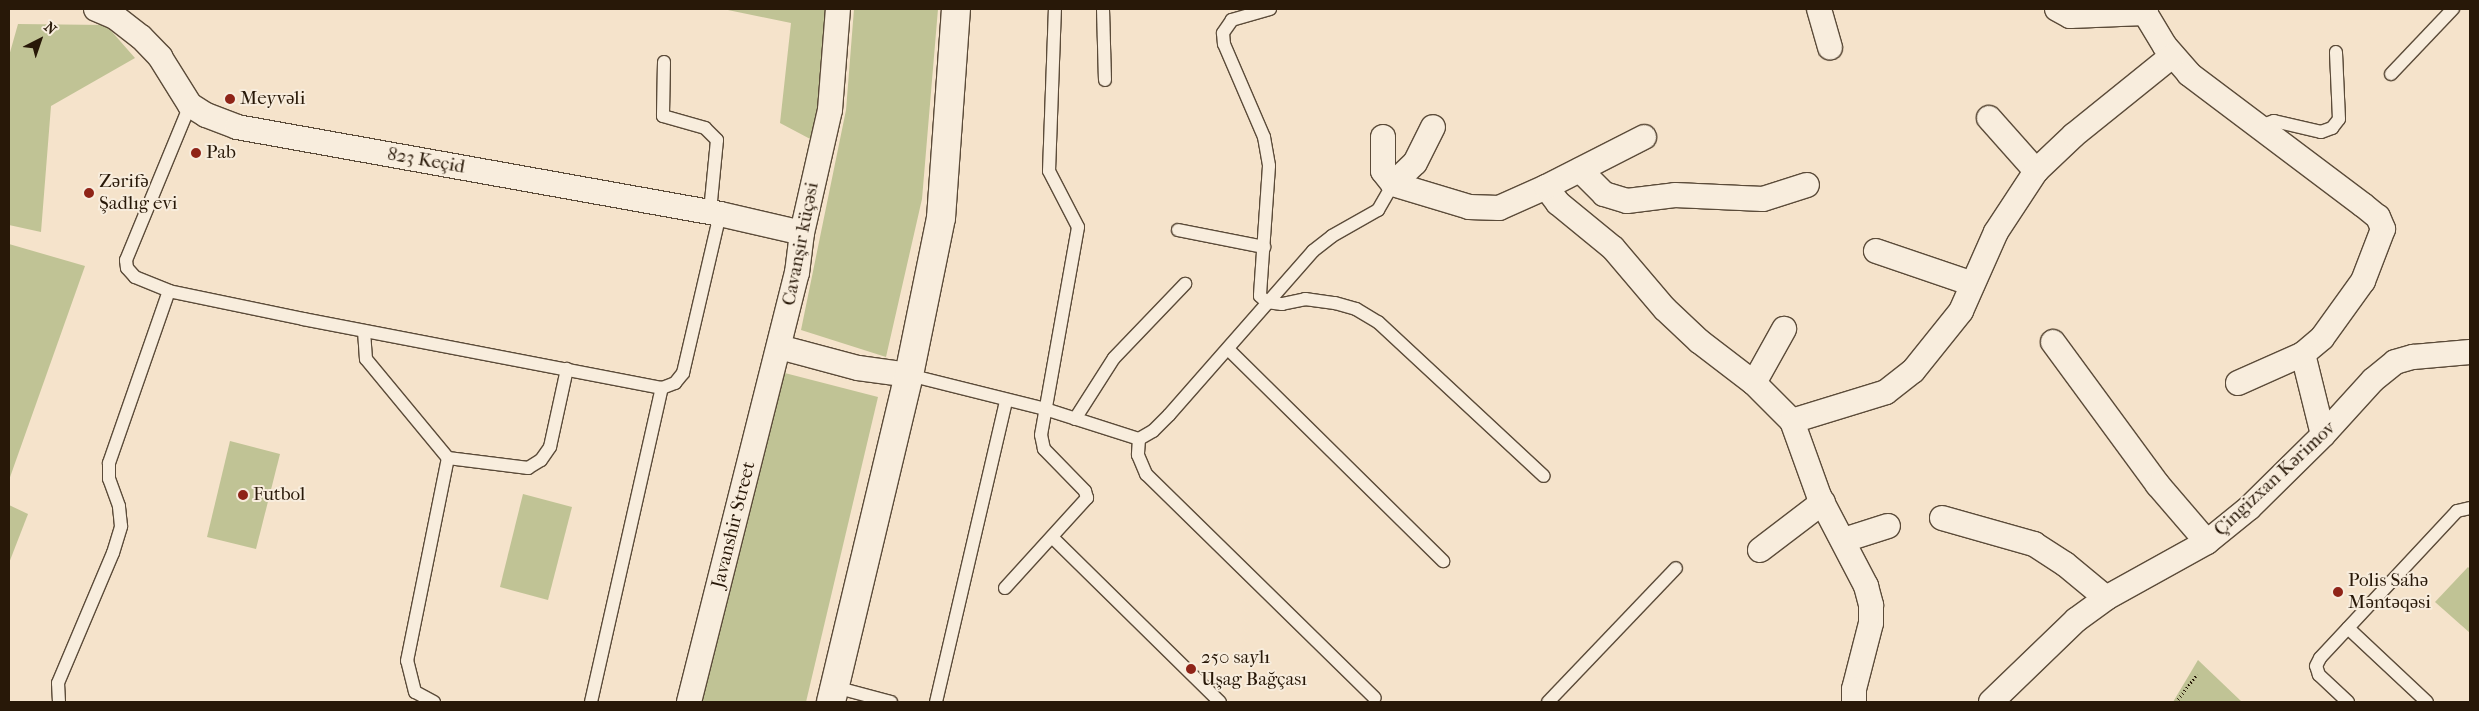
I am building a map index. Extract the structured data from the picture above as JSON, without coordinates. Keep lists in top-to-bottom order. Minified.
{"streets":{"street":["823 Keçid","Cavanşir küçəsi","Çingizxan Kərimov","Javanshir Street"]},"crossings":[["823 Keçid","Cavanşir küçəsi"],["Cavanşir küçəsi","Javanshir Street"]],"places":["Meyvəli","Pab","Zərifə Şadlıg evi","Futbol","Polis Sahə Məntəqəsi","250 saylı Uşag Bağçası"],"north":"top right"}
